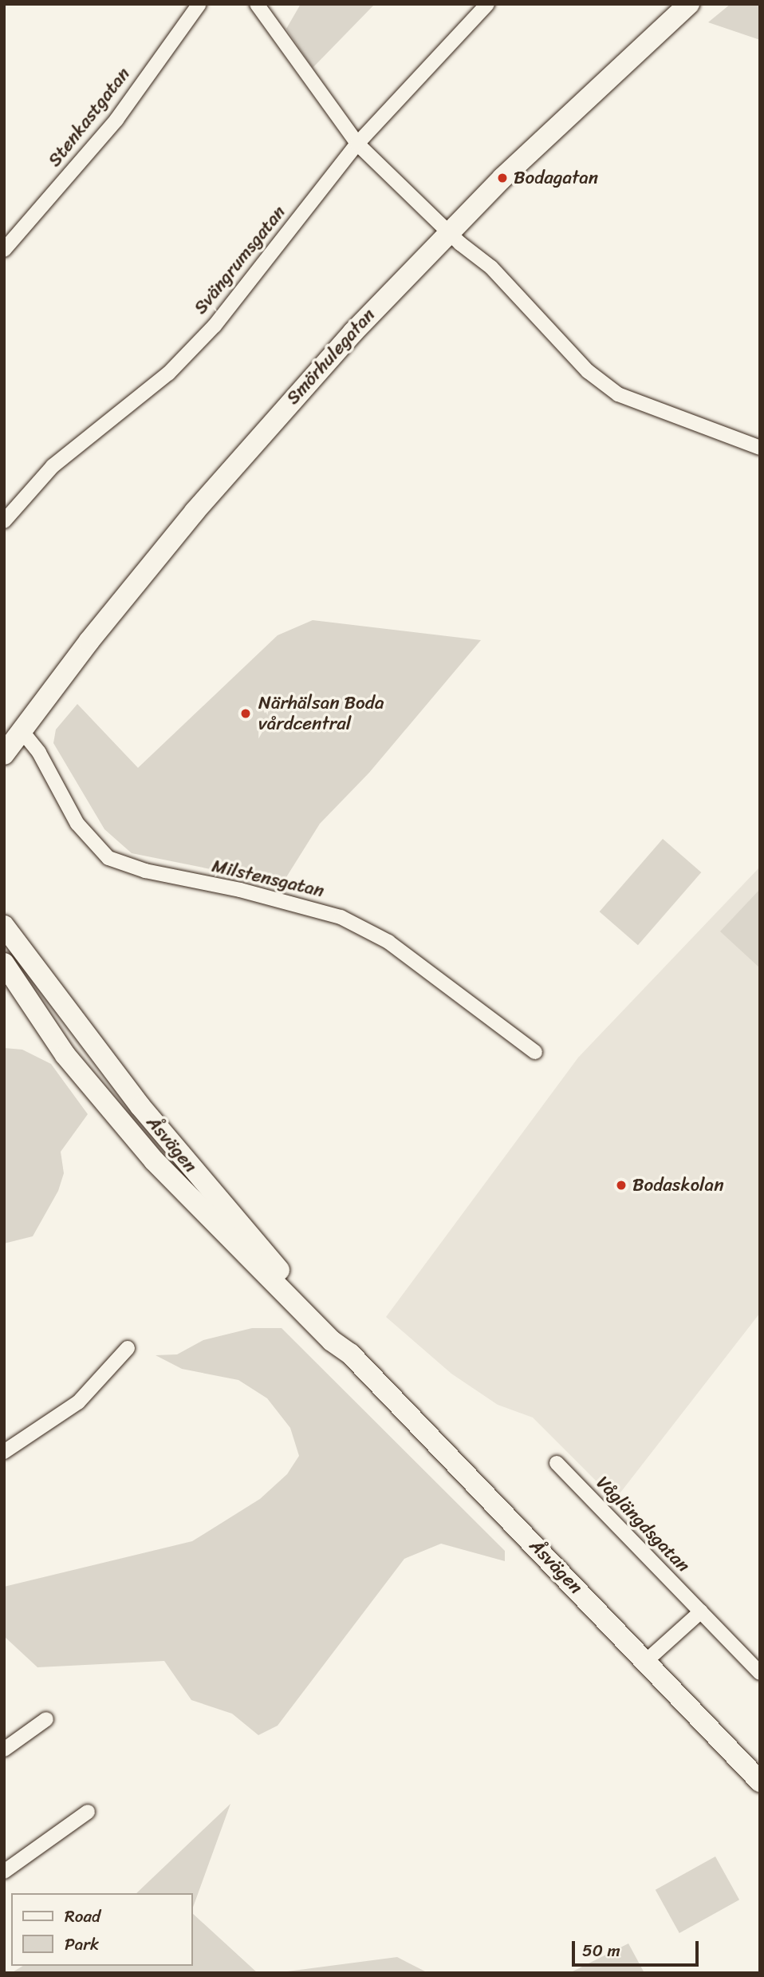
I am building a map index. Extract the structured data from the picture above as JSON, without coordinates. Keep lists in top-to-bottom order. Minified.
{"streets":{"street":["Stenkastgatan","Svängrumsgatan","Smörhulegatan","Milstensgatan","Åsvägen","Våglängdsgatan"]},"crossings":[["Smörhulegatan","Milstensgatan"]],"places":["Bodagatan","Närhälsan Boda vårdcentral","Bodaskolan"],"legend":["Road","Park"],"scale_bar":"50 m"}
